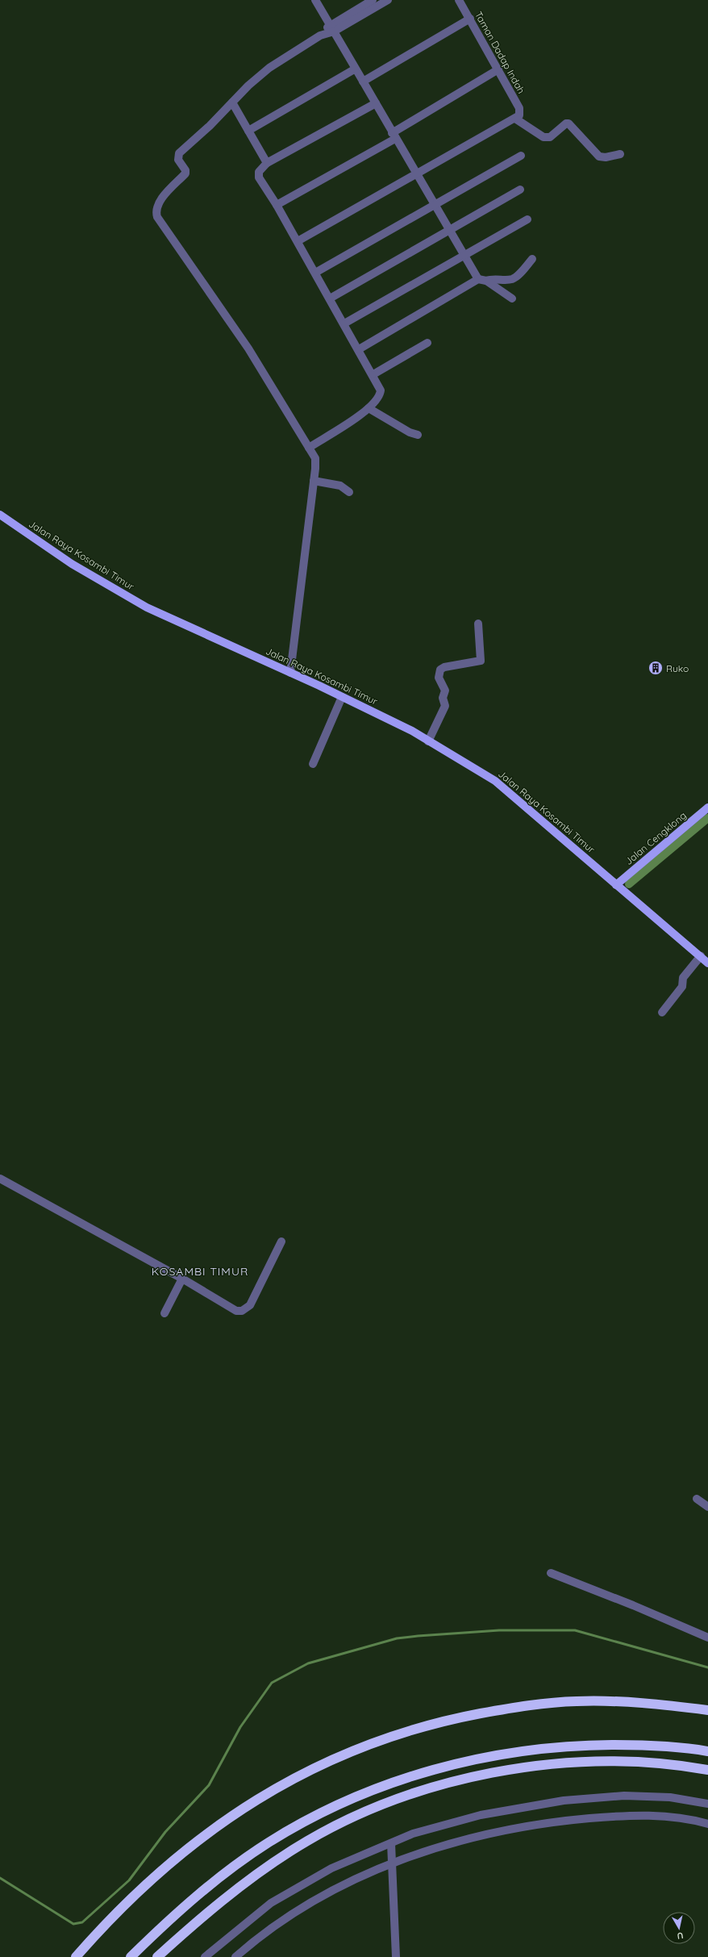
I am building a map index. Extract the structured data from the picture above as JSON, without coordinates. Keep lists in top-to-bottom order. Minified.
{"streets":{"main road":["Jalan Raya Kosambi Timur","Jalan Cengklong"],"street":["Taman Dadap Indah"]},"crossings":[["Jalan Raya Kosambi Timur","Jalan Cengklong"]],"districts":["KOSAMBI TIMUR"],"places":{"building":["Ruko"]},"north":"bottom"}
